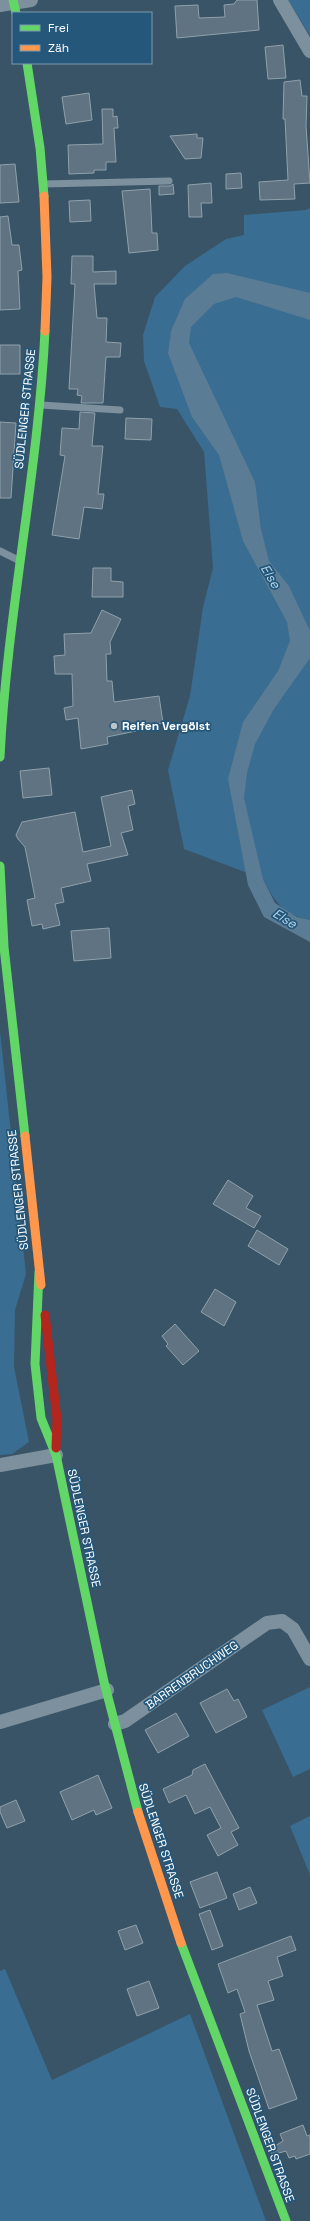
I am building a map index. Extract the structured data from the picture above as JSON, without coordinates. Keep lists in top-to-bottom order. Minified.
{"streets":{"main road":["SÜDLENGER STRASSE"],"street":["BARRENBRUCHWEG"]},"crossings":[["SÜDLENGER STRASSE","BARRENBRUCHWEG"]],"water":["Else"],"places":["Reifen Vergölst"],"legend":["Frei","Zäh"]}
